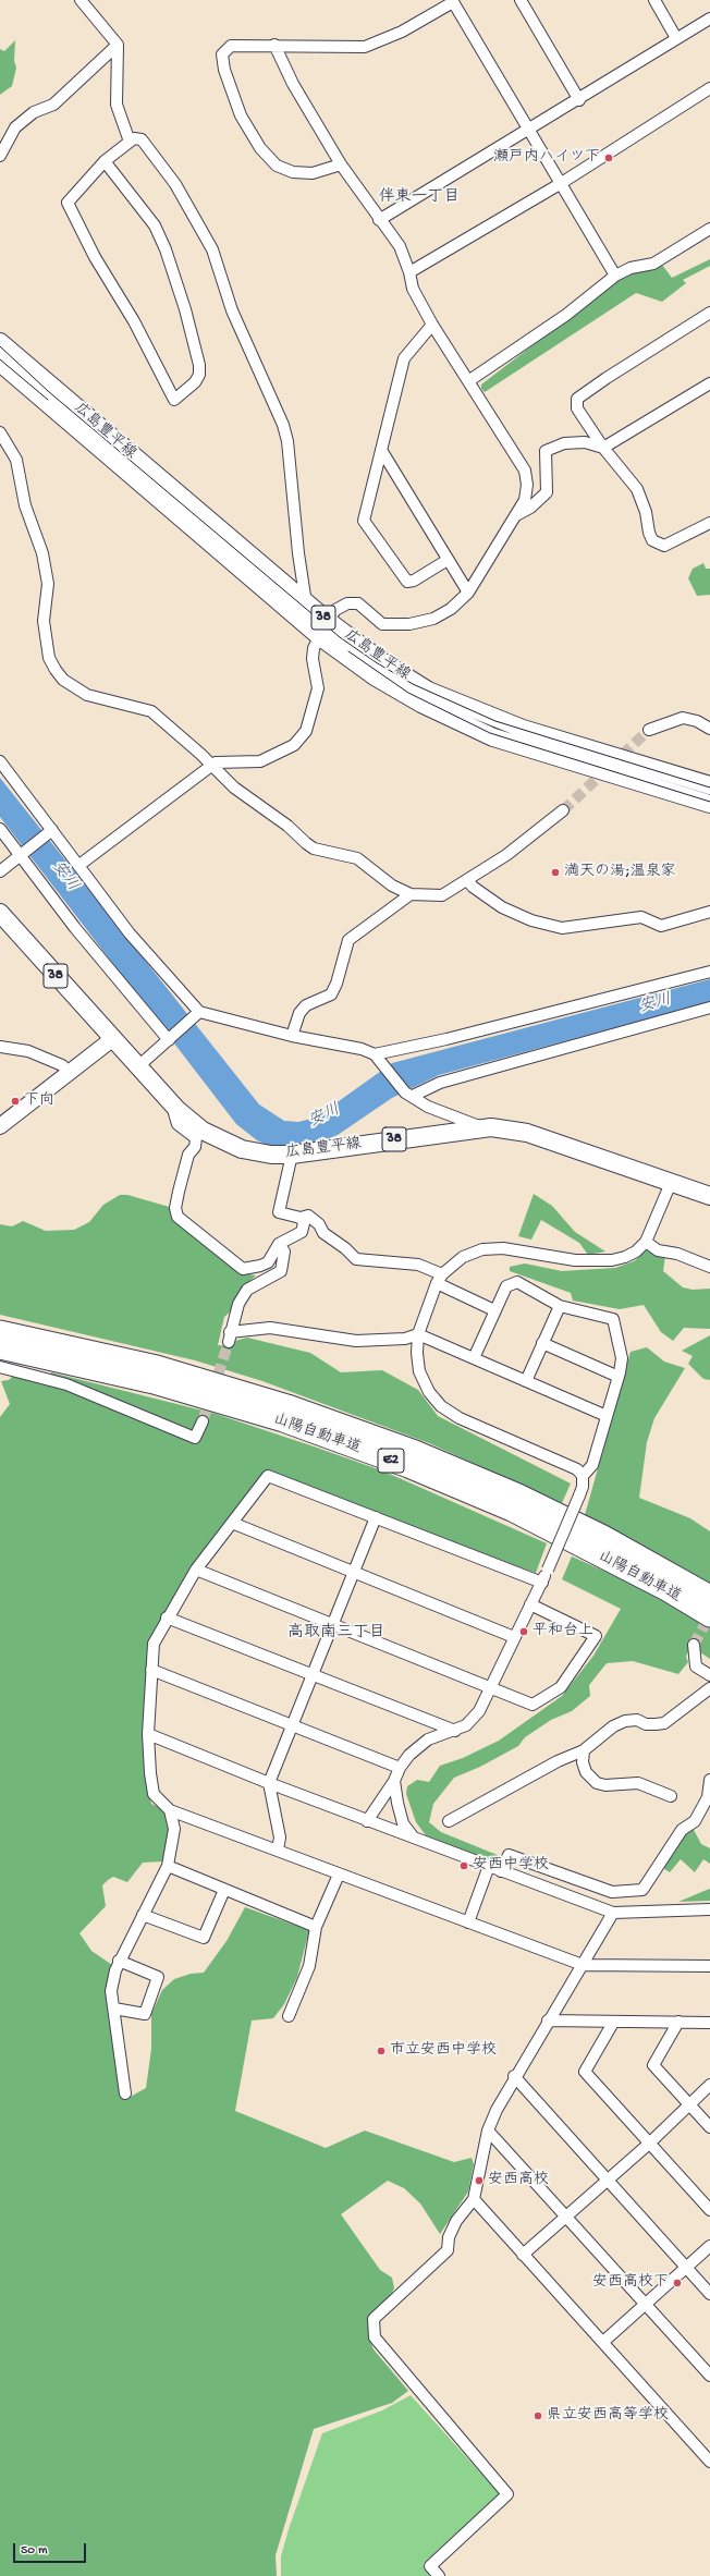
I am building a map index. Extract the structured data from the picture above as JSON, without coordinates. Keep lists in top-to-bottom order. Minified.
{"streets":{"highway":["山陽自動車道","E2"],"main road":["広島豊平線","38"]},"districts":["伴東一丁目","高取南三丁目"],"water":["安川"],"places":["瀬戸内ハイツ下","満天の湯;温泉家","下向","平和台上","安西中学校","市立安西中学校","安西高校","安西高校下","県立安西高等学校"],"scale_bar":"50 m"}
